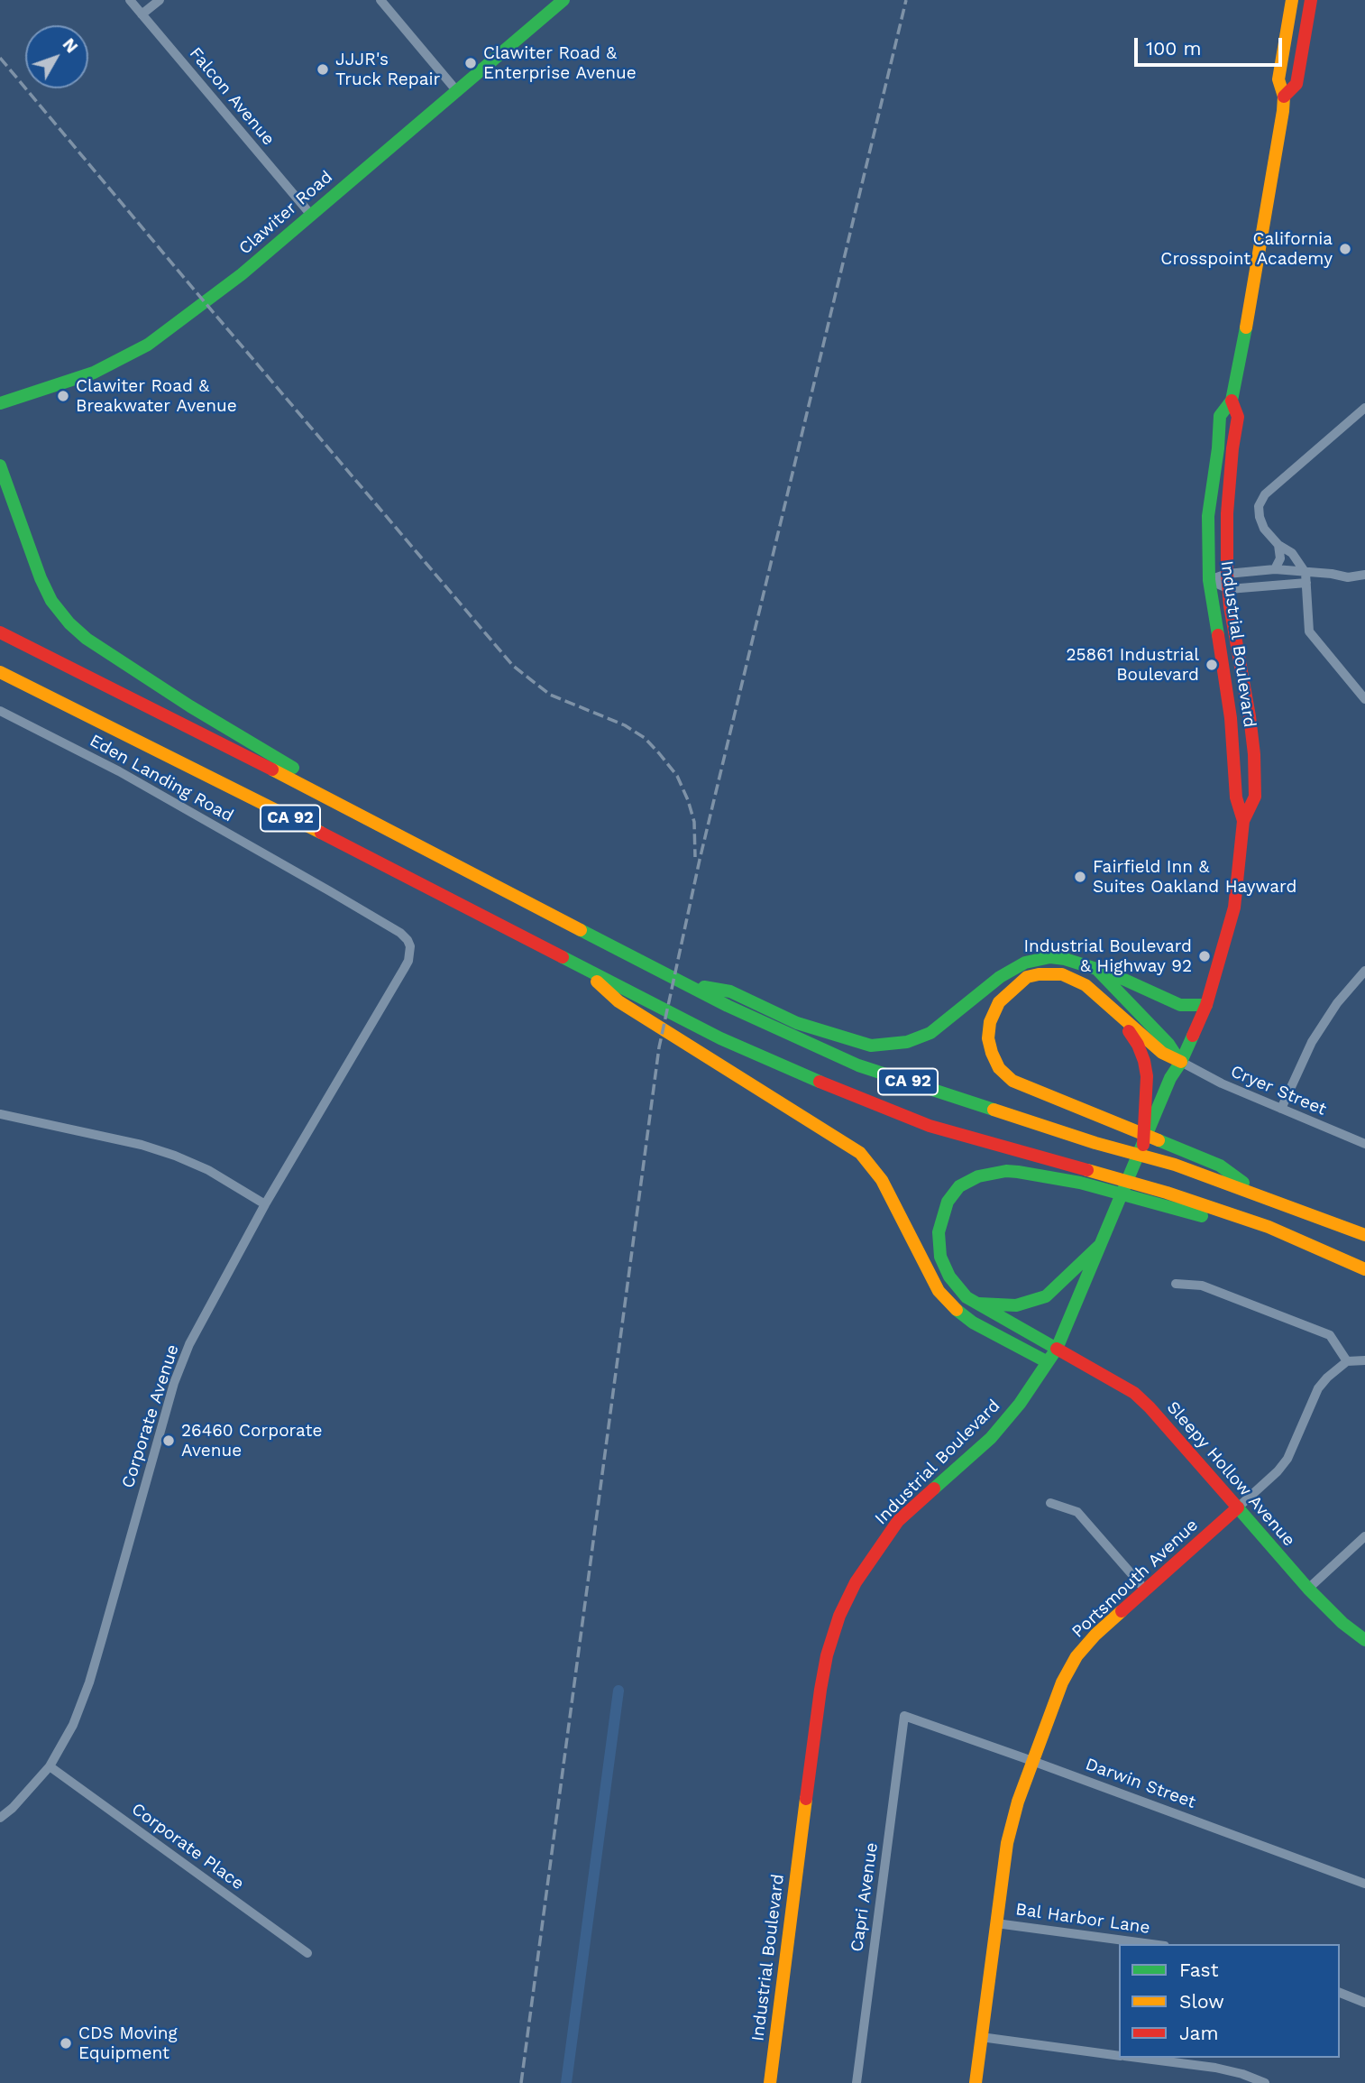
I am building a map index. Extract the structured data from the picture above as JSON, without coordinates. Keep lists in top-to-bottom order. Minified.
{"streets":{"main road":["Clawiter Road","Industrial Boulevard","CA 92","Sleepy Hollow Avenue","Portsmouth Avenue"],"street":["Falcon Avenue","Eden Landing Road","Cryer Street","Corporate Avenue","Darwin Street","Corporate Place","Capri Avenue","Bal Harbor Lane"]},"crossings":[["Falcon Avenue","Clawiter Road"],["Industrial Boulevard","Cryer Street"],["Industrial Boulevard","Sleepy Hollow Avenue"],["Eden Landing Road","Corporate Avenue"],["CA 92","Sleepy Hollow Avenue"],["Corporate Avenue","Corporate Place"],["Sleepy Hollow Avenue","Portsmouth Avenue"],["Portsmouth Avenue","Darwin Street"],["Portsmouth Avenue","Bal Harbor Lane"],["Darwin Street","Capri Avenue"]],"places":["Clawiter Road & Enterprise Avenue","JJJR's Truck Repair","California Crosspoint Academy","Clawiter Road & Breakwater Avenue","25861 Industrial Boulevard","Fairfield Inn & Suites Oakland Hayward","Industrial Boulevard & Highway 92","26460 Corporate Avenue","CDS Moving Equipment"],"legend":["Fast","Slow","Jam"],"scale_bar":"100 m","north":"top right"}
